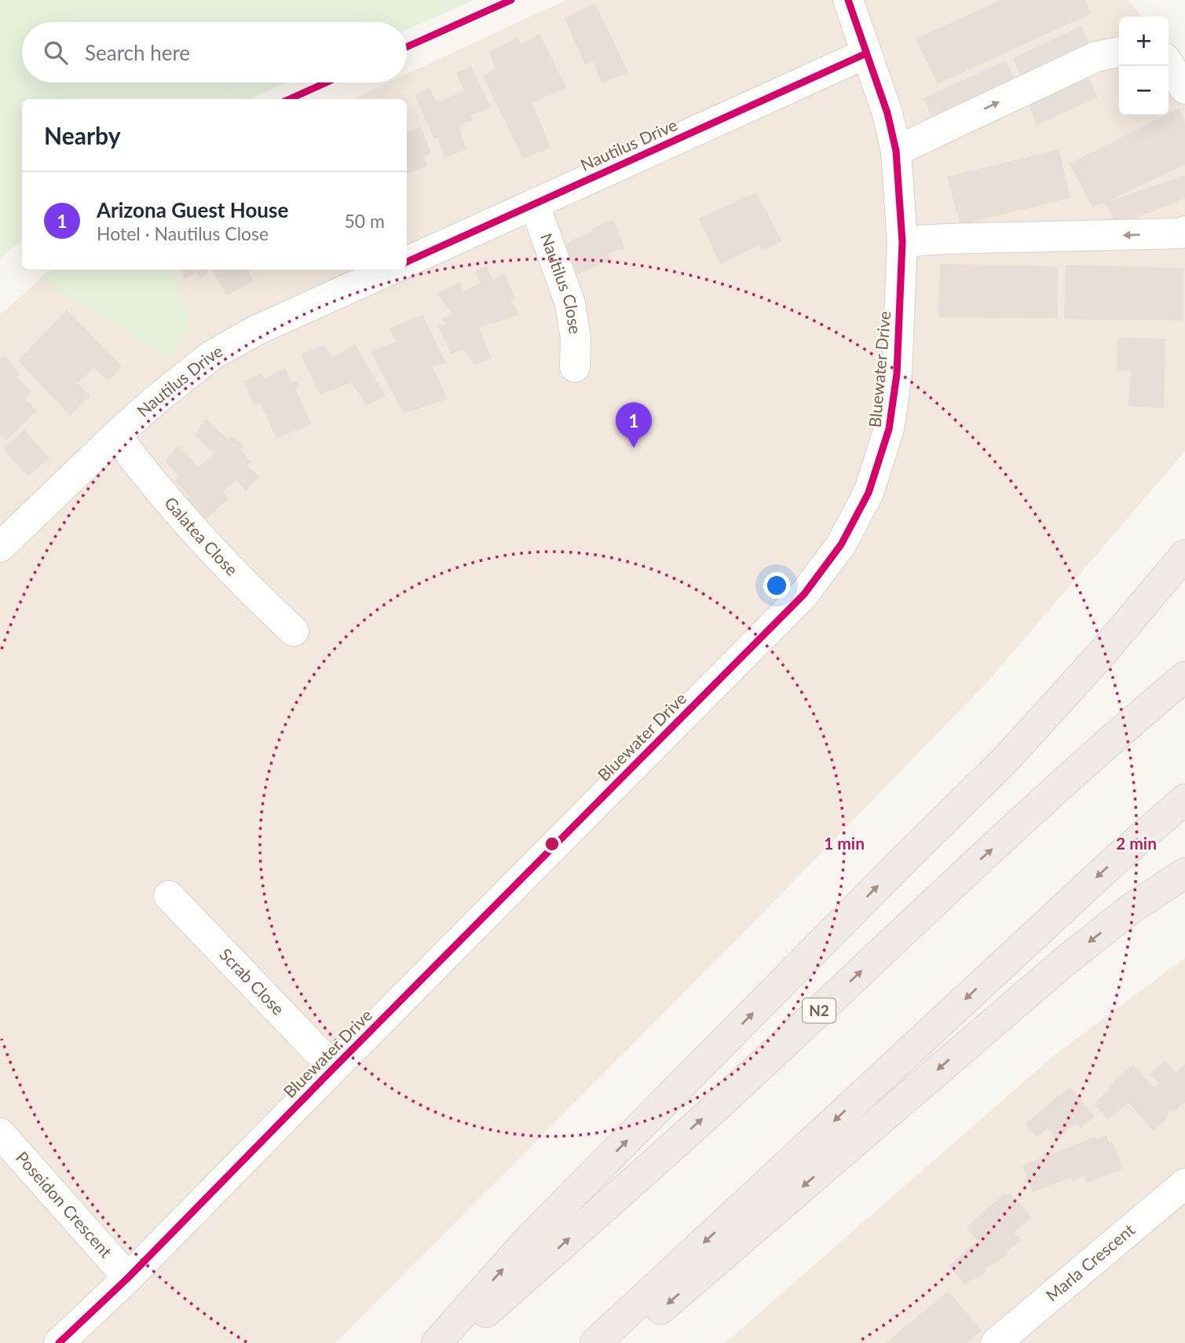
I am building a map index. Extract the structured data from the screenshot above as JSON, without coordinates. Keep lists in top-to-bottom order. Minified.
{"streets":{"highway":["N2"],"street":["Nautilus Drive","Nautilus Close","Bluewater Drive","Galatea Close","Scrab Close","Poseidon Crescent","Marla Crescent"]},"crossings":[["Nautilus Drive","Nautilus Close"],["Nautilus Drive","Bluewater Drive"],["Nautilus Drive","Galatea Close"],["Bluewater Drive","Scrab Close"],["Bluewater Drive","Poseidon Crescent"]],"page":{"map_buttons":["+","−"],"search":"Search here","heading":"Nearby","list":[{"mark":"1","name":"Arizona Guest House","note":"Hotel · Nautilus Close","value":"50 m"}],"pins":"1"},"rings":["1 min","2 min"]}
